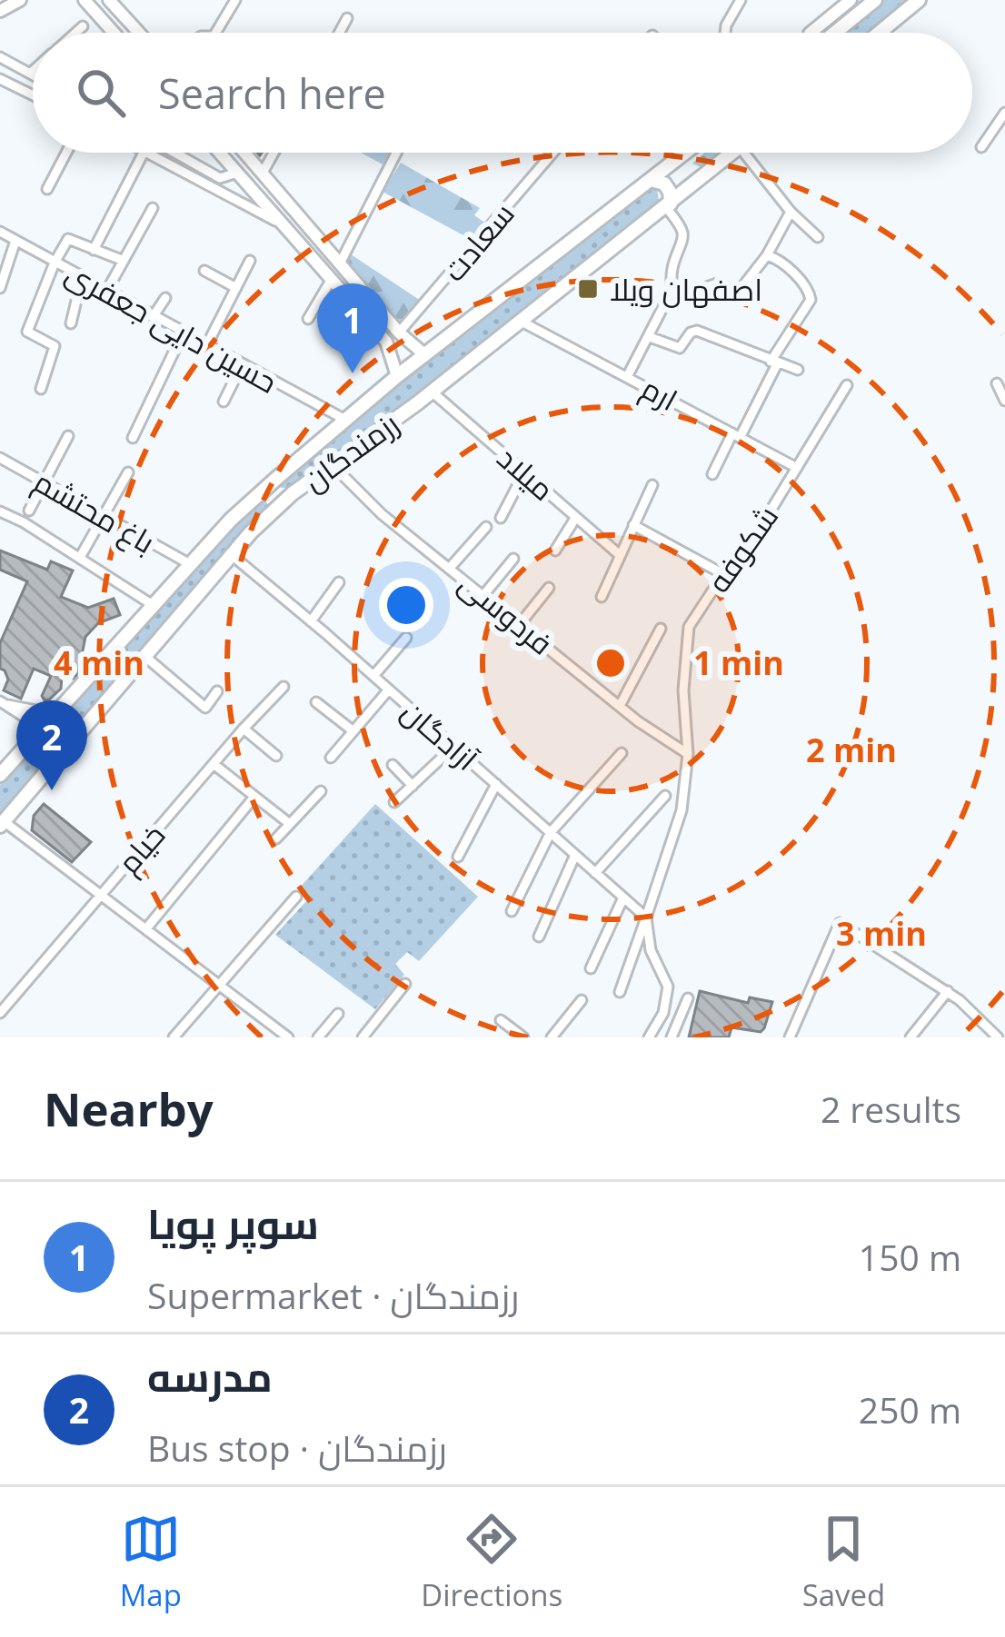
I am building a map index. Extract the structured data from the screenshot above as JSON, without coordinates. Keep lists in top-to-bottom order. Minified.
{"streets":{"main road":["رزمندگان"],"street":["سعادت","حسین دایی جعفری","ارم","میلاد","باغ محتشم","شکوفه","فردوسی","آزادگان","خیام"]},"crossings":[["حسین دایی جعفری","رزمندگان"],["ارم","رزمندگان"],["ارم","شکوفه"],["رزمندگان","میلاد"],["رزمندگان","باغ محتشم"],["رزمندگان","فردوسی"],["رزمندگان","آزادگان"],["شکوفه","فردوسی"],["شکوفه","آزادگان"]],"places":{"transit":["اصفهان ویلا"]},"page":{"search":"Search here","pins":["1","2"],"heading":["Nearby","2 results"],"list":[{"mark":"1","name":"سوپر پویا","note":"Supermarket · رزمندگان","value":"150 m"},{"mark":"2","name":"مدرسه","note":"Bus stop · رزمندگان","value":"250 m"}],"nav":["Map","Directions","Saved"]},"rings":["1 min","4 min","2 min","3 min"]}
